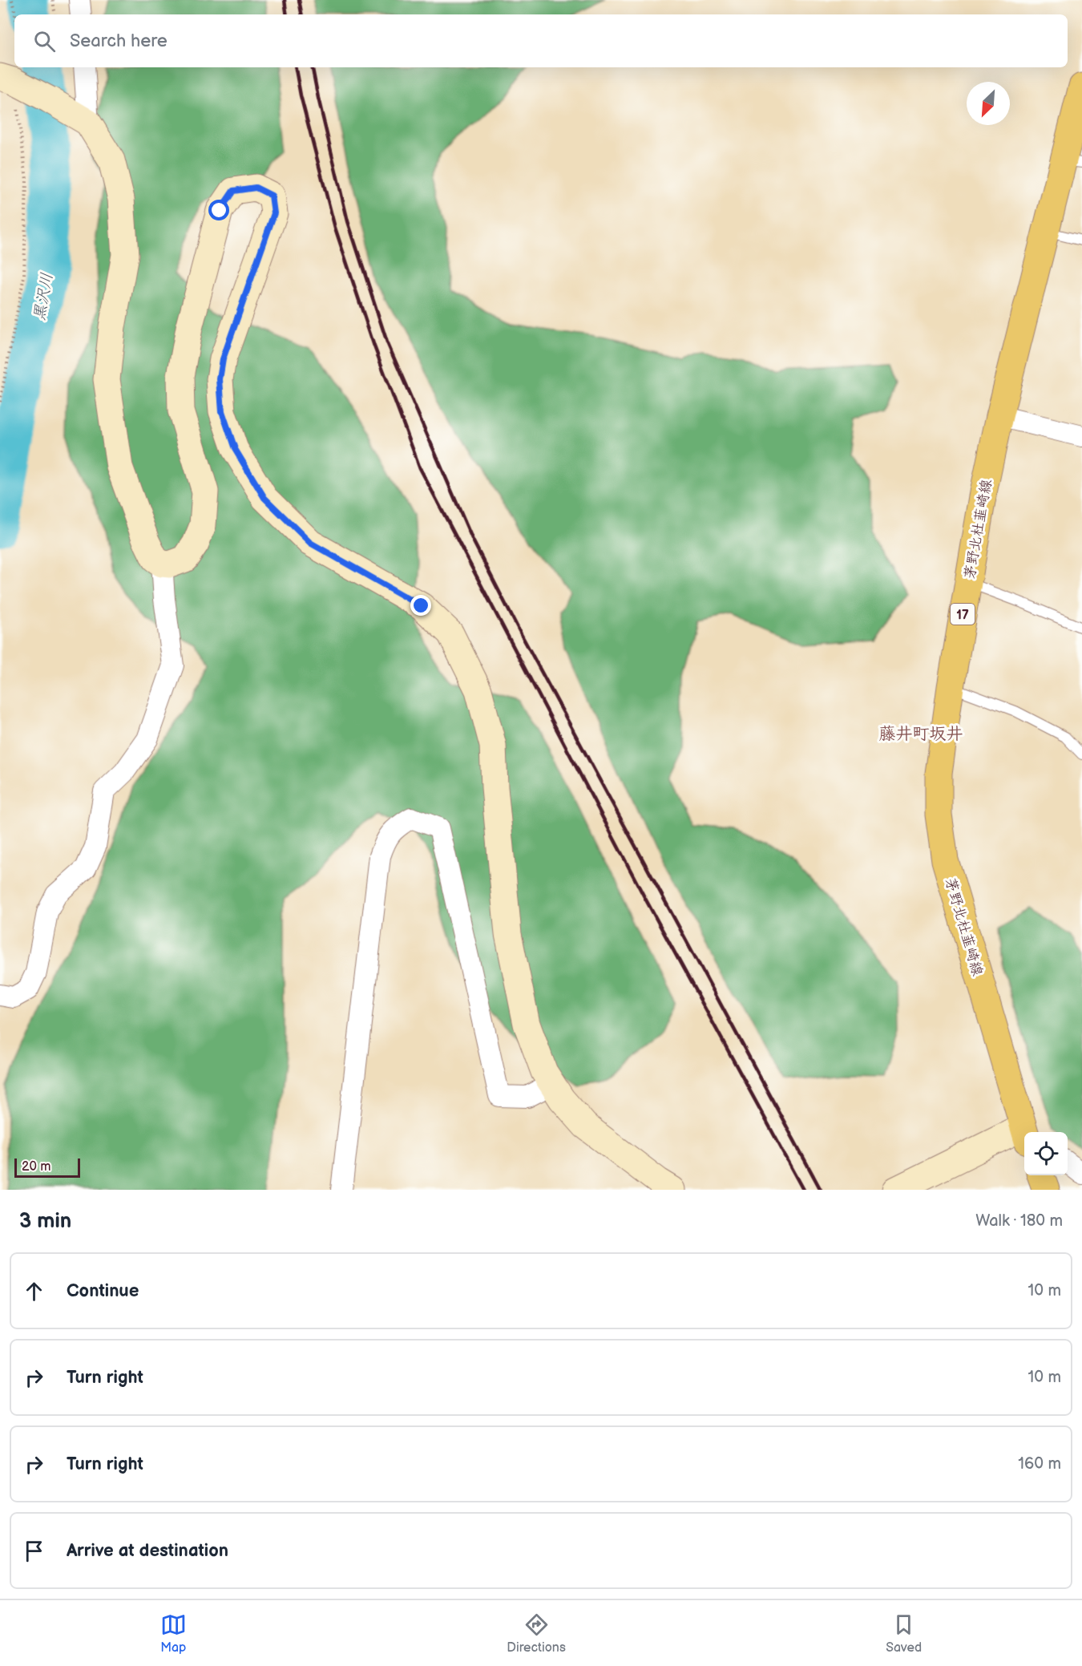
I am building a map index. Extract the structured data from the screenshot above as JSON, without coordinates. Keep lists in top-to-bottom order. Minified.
{"streets":{"main road":["茅野北杜韮崎線","17"]},"districts":["藤井町坂井"],"water":["黒沢川"],"scale_bar":"20 m","north":"bottom left","page":{"search":"Search here","scale":"20 m","heading":["3 min","Walk · 180 m"],"list":[["Continue","10 m"],["Turn right","10 m"],["Turn right","160 m"],"Arrive at destination"],"nav":["Map","Directions","Saved"]}}
